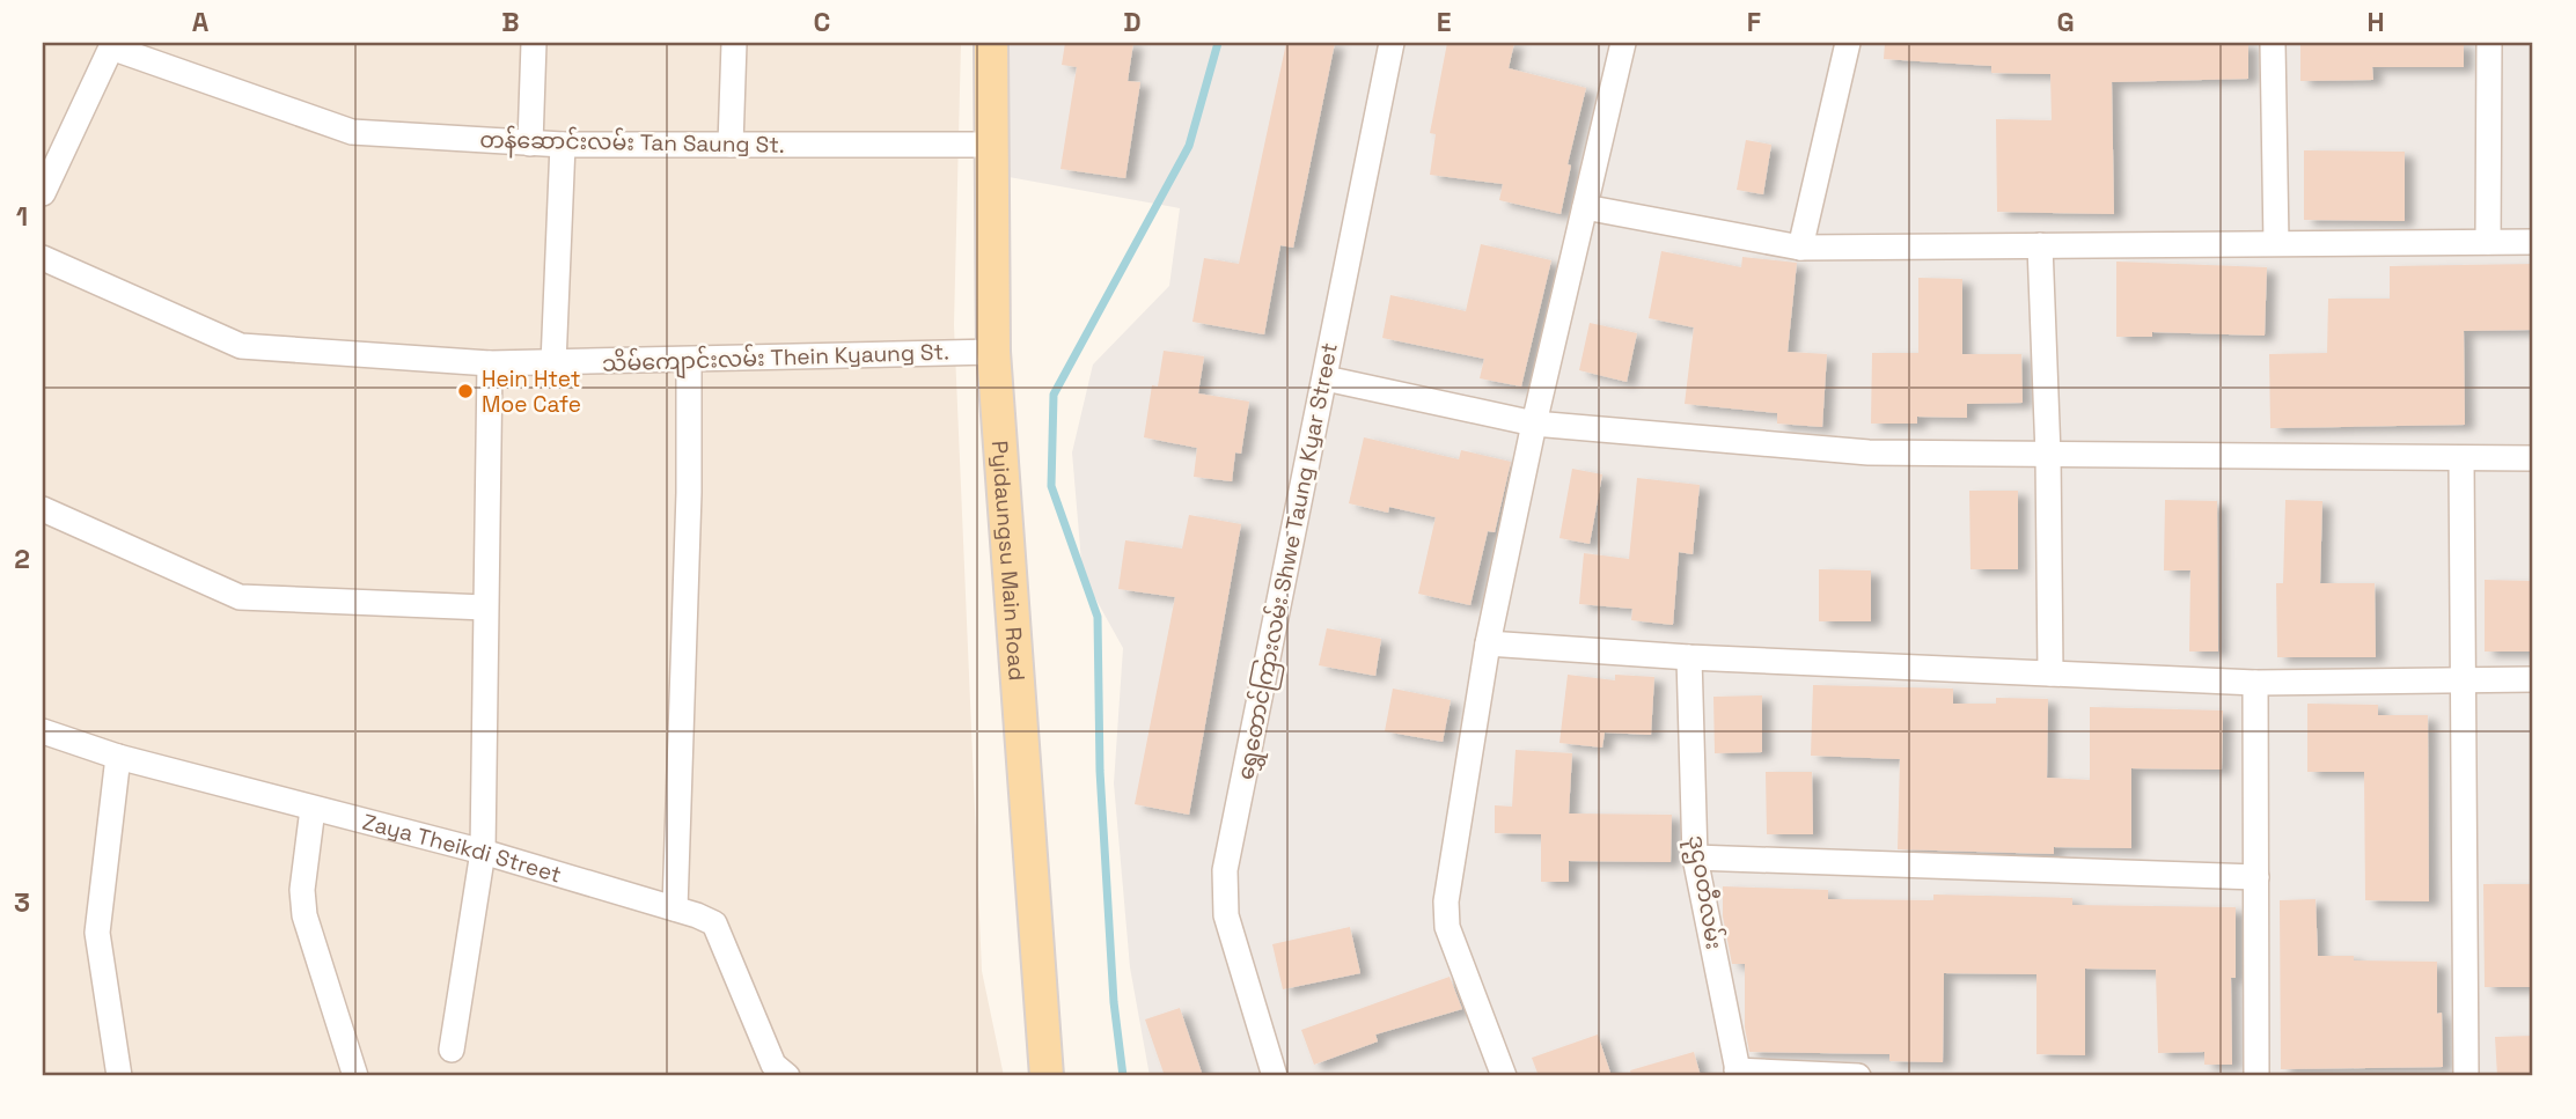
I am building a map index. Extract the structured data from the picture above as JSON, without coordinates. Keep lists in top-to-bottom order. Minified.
{"streets":{"main road":["Pyidaungsu Main Road"],"street":["တန်ဆောင်းလမ်း Tan Saung St.","သိမ်ကျောင်းလမ်း Thein Kyaung St.","ရွှေတောင်ကြားလမ်း Shwe Taung Kyar Street","Zaya Theikdi Street","ဒုဌဝတီလမ်း"]},"crossings":[["တန်ဆောင်းလမ်း Tan Saung St.","Pyidaungsu Main Road"],["သိမ်ကျောင်းလမ်း Thein Kyaung St.","Pyidaungsu Main Road"]],"places":["Hein Htet Moe Cafe"],"grid":{"columns":["A","B","C","D","E","F","G","H"],"rows":["1","2","3"]}}
